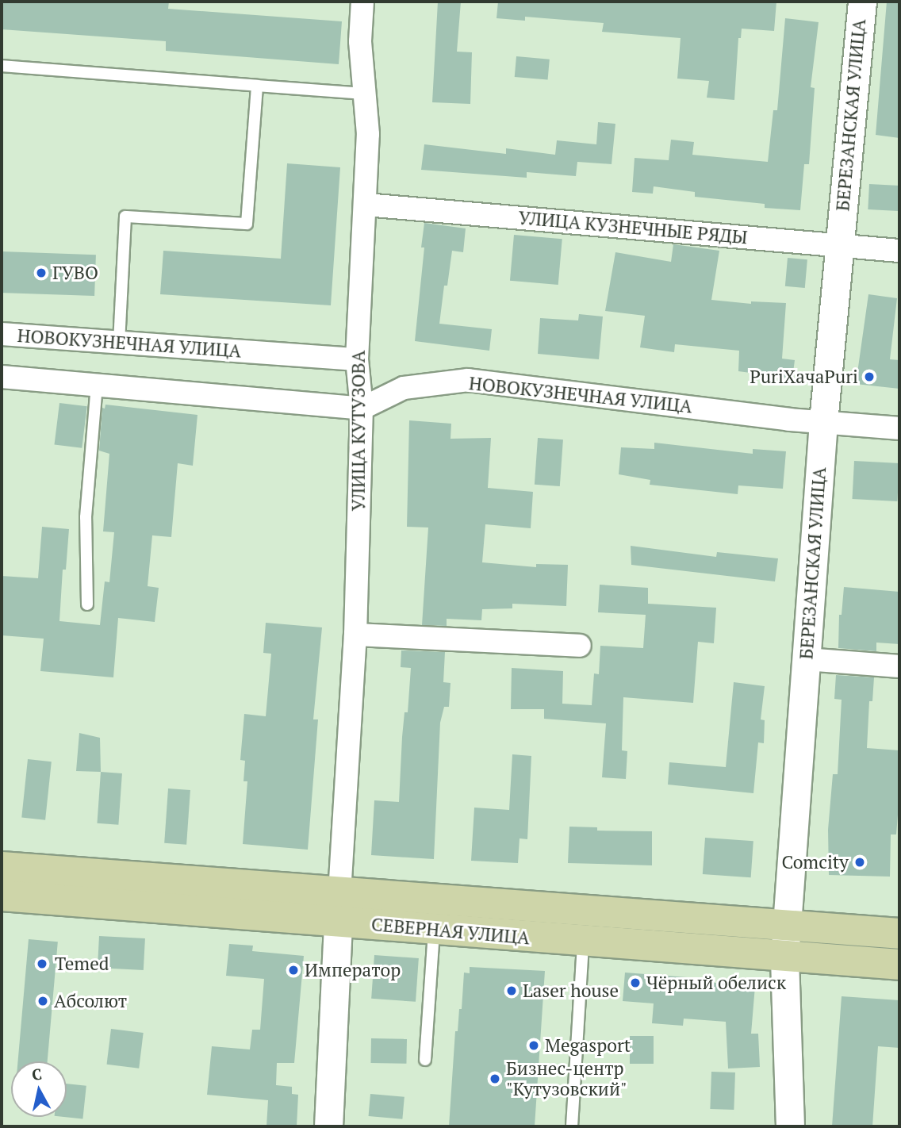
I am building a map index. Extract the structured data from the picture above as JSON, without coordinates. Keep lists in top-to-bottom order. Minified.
{"streets":{"main road":["СЕВЕРНАЯ УЛИЦА"],"street":["БЕРЕЗАНСКАЯ УЛИЦА","УЛИЦА КУЗНЕЧНЫЕ РЯДЫ","НОВОКУЗНЕЧНАЯ УЛИЦА","УЛИЦА КУТУЗОВА"]},"crossings":[["БЕРЕЗАНСКАЯ УЛИЦА","УЛИЦА КУЗНЕЧНЫЕ РЯДЫ"],["БЕРЕЗАНСКАЯ УЛИЦА","НОВОКУЗНЕЧНАЯ УЛИЦА"],["БЕРЕЗАНСКАЯ УЛИЦА","СЕВЕРНАЯ УЛИЦА"],["УЛИЦА КУЗНЕЧНЫЕ РЯДЫ","УЛИЦА КУТУЗОВА"],["НОВОКУЗНЕЧНАЯ УЛИЦА","УЛИЦА КУТУЗОВА"],["УЛИЦА КУТУЗОВА","СЕВЕРНАЯ УЛИЦА"]],"places":["ГУВО","PuriХачаPuri","Comcity","Temed","Император","Чёрный обелиск","Laser house","Абсолют","Megasport","Бизнес-центр \"Кутузовский\""],"north":"top"}
